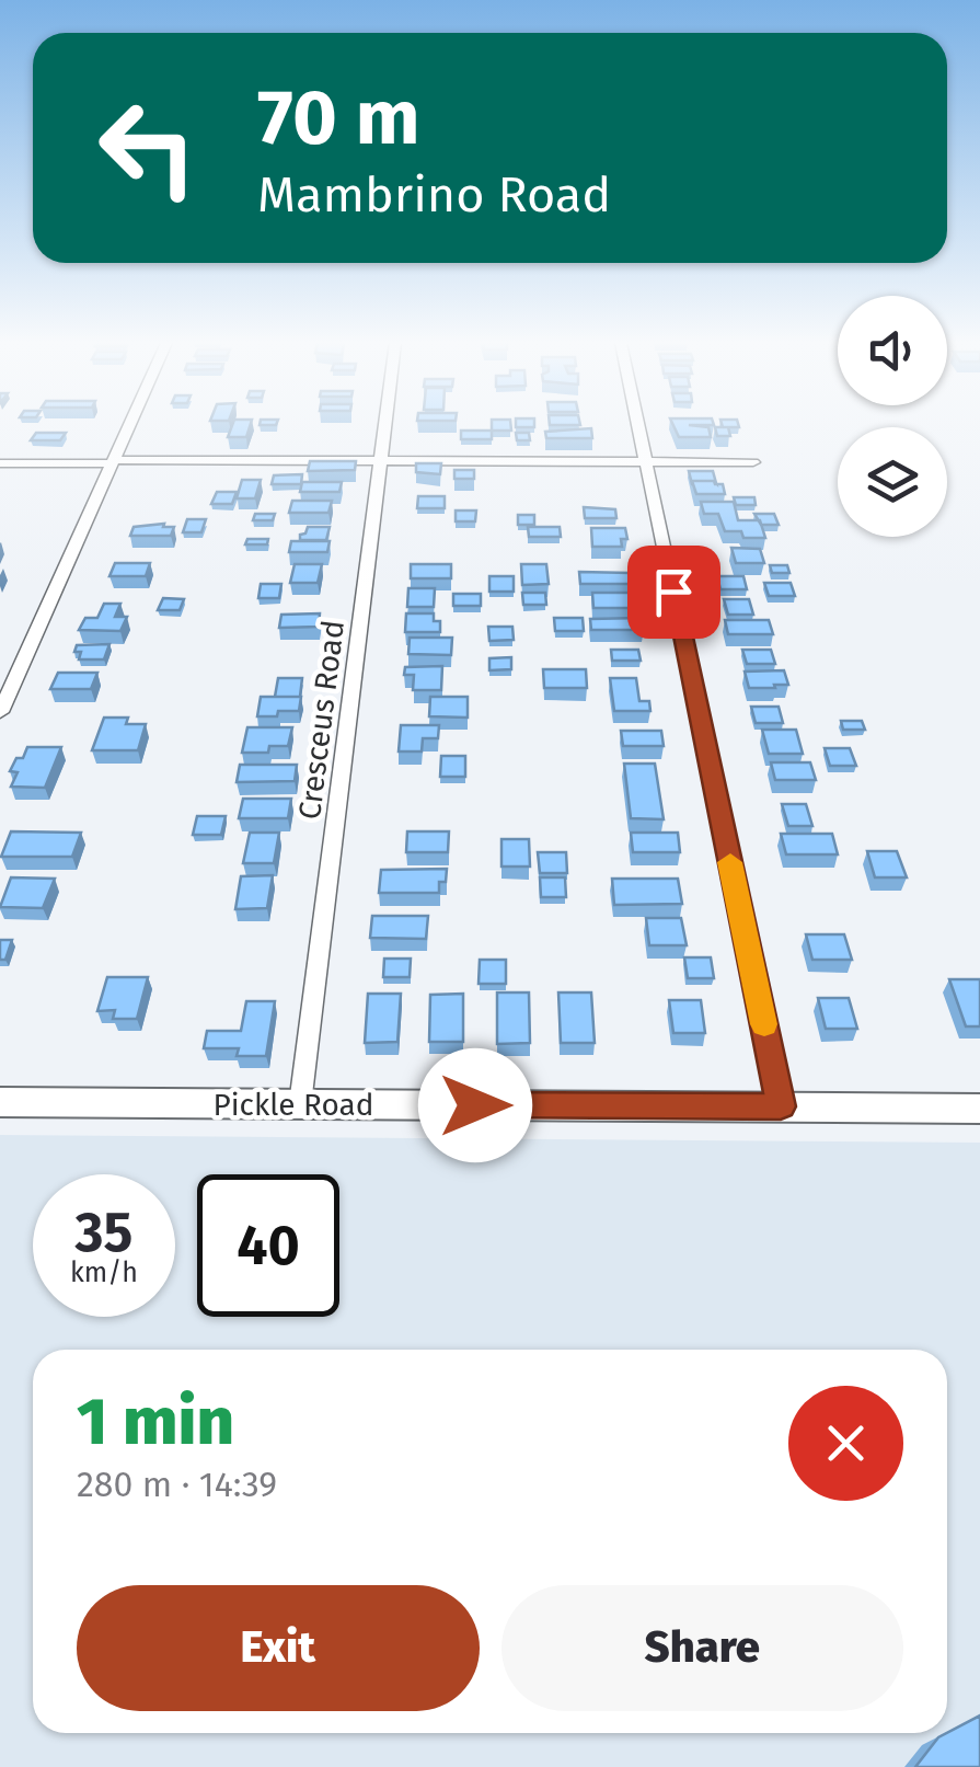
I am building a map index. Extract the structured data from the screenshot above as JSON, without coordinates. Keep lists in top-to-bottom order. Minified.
{"streets":{"street":["Cresceus Road","Pickle Road"]},"crossings":[["Cresceus Road","Pickle Road"]],"page":{"turn":["70 m","Mambrino Road"],"speed":"35 km/h","limit":"40","heading":["1 min","280 m · 14:39"],"buttons":["Exit","Share"]}}
